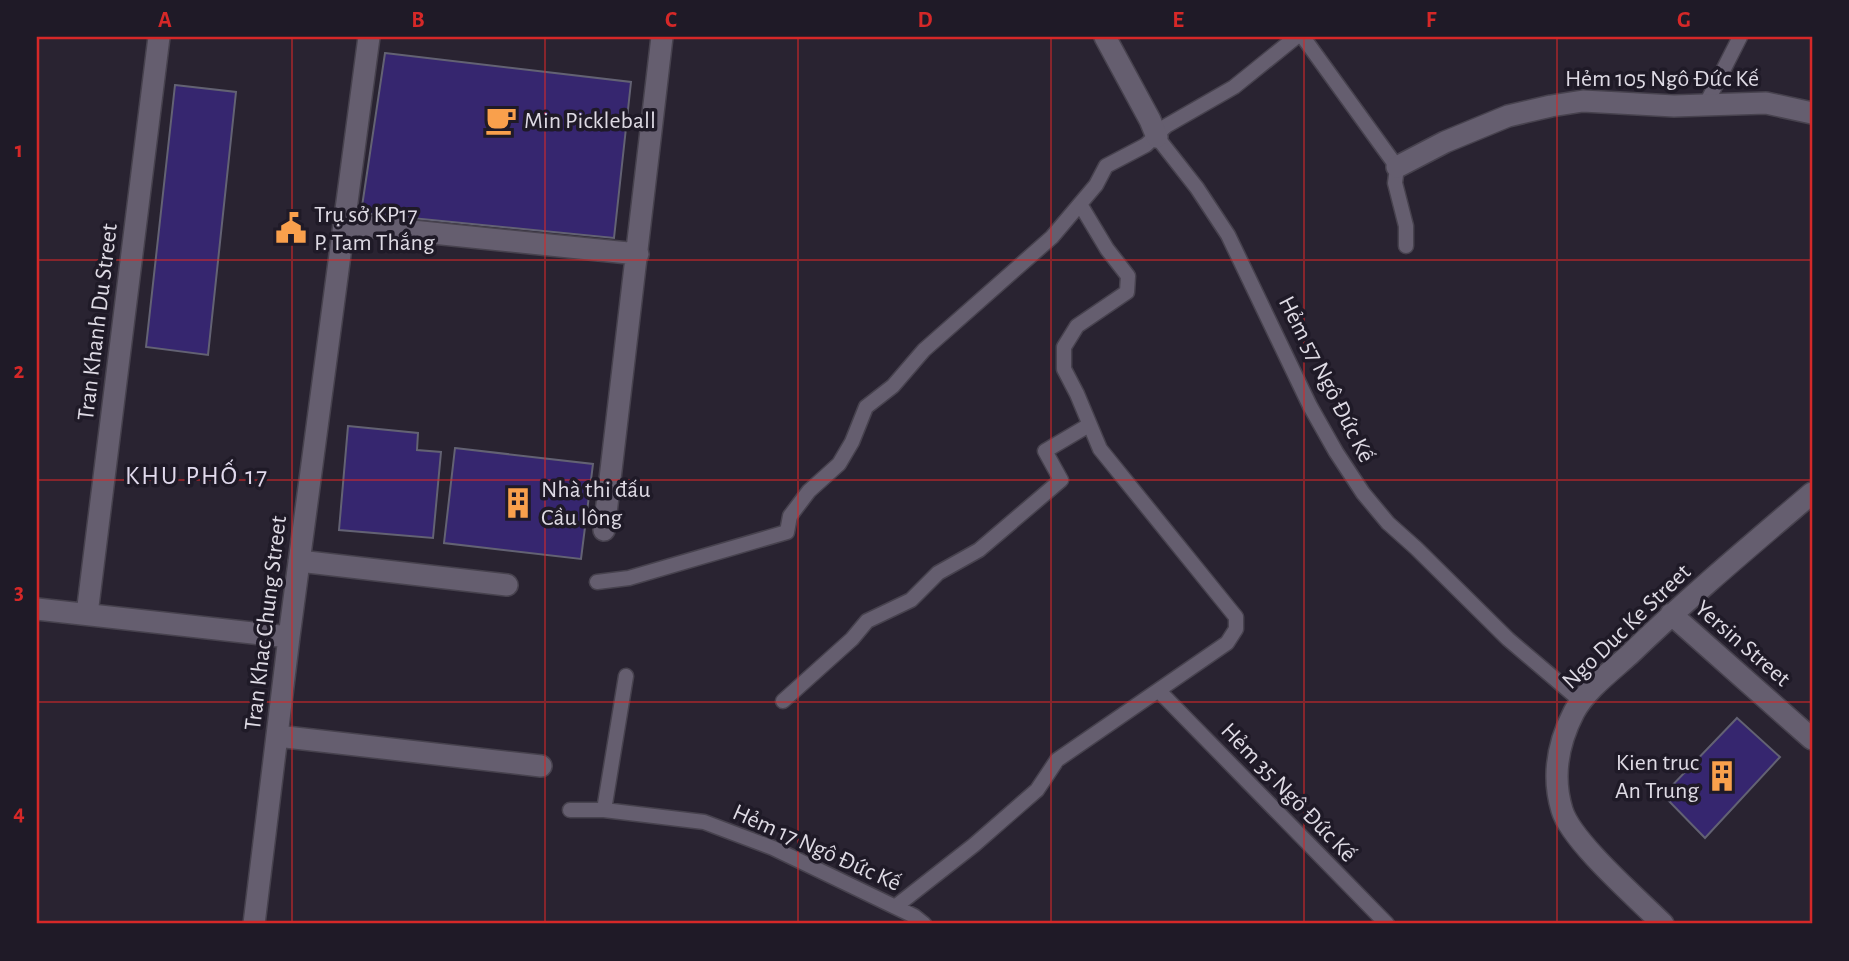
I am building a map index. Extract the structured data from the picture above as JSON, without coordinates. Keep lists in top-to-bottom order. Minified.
{"streets":{"street":["Hẻm 105 Ngô Đức Kế","Tran Khanh Du Street","Tran Khac Chung Street","Ngo Duc Ke Street","Yersin Street"],"lane":["Hẻm 57 Ngô Đức Kế","Hẻm 35 Ngô Đức Kế","Hẻm 17 Ngô Đức Kế"]},"crossings":[["Hẻm 57 Ngô Đức Kế","Ngo Duc Ke Street"],["Ngo Duc Ke Street","Yersin Street"]],"districts":["KHU PHỐ 17"],"places":{"cafe":["Min Pickleball"],"public building":["Trụ sở KP17 P. Tam Thắng"],"building":["Nhà thi đấu Cầu lông","Kien truc An Trung"]},"grid":{"columns":["A","B","C","D","E","F","G"],"rows":["1","2","3","4"]}}
